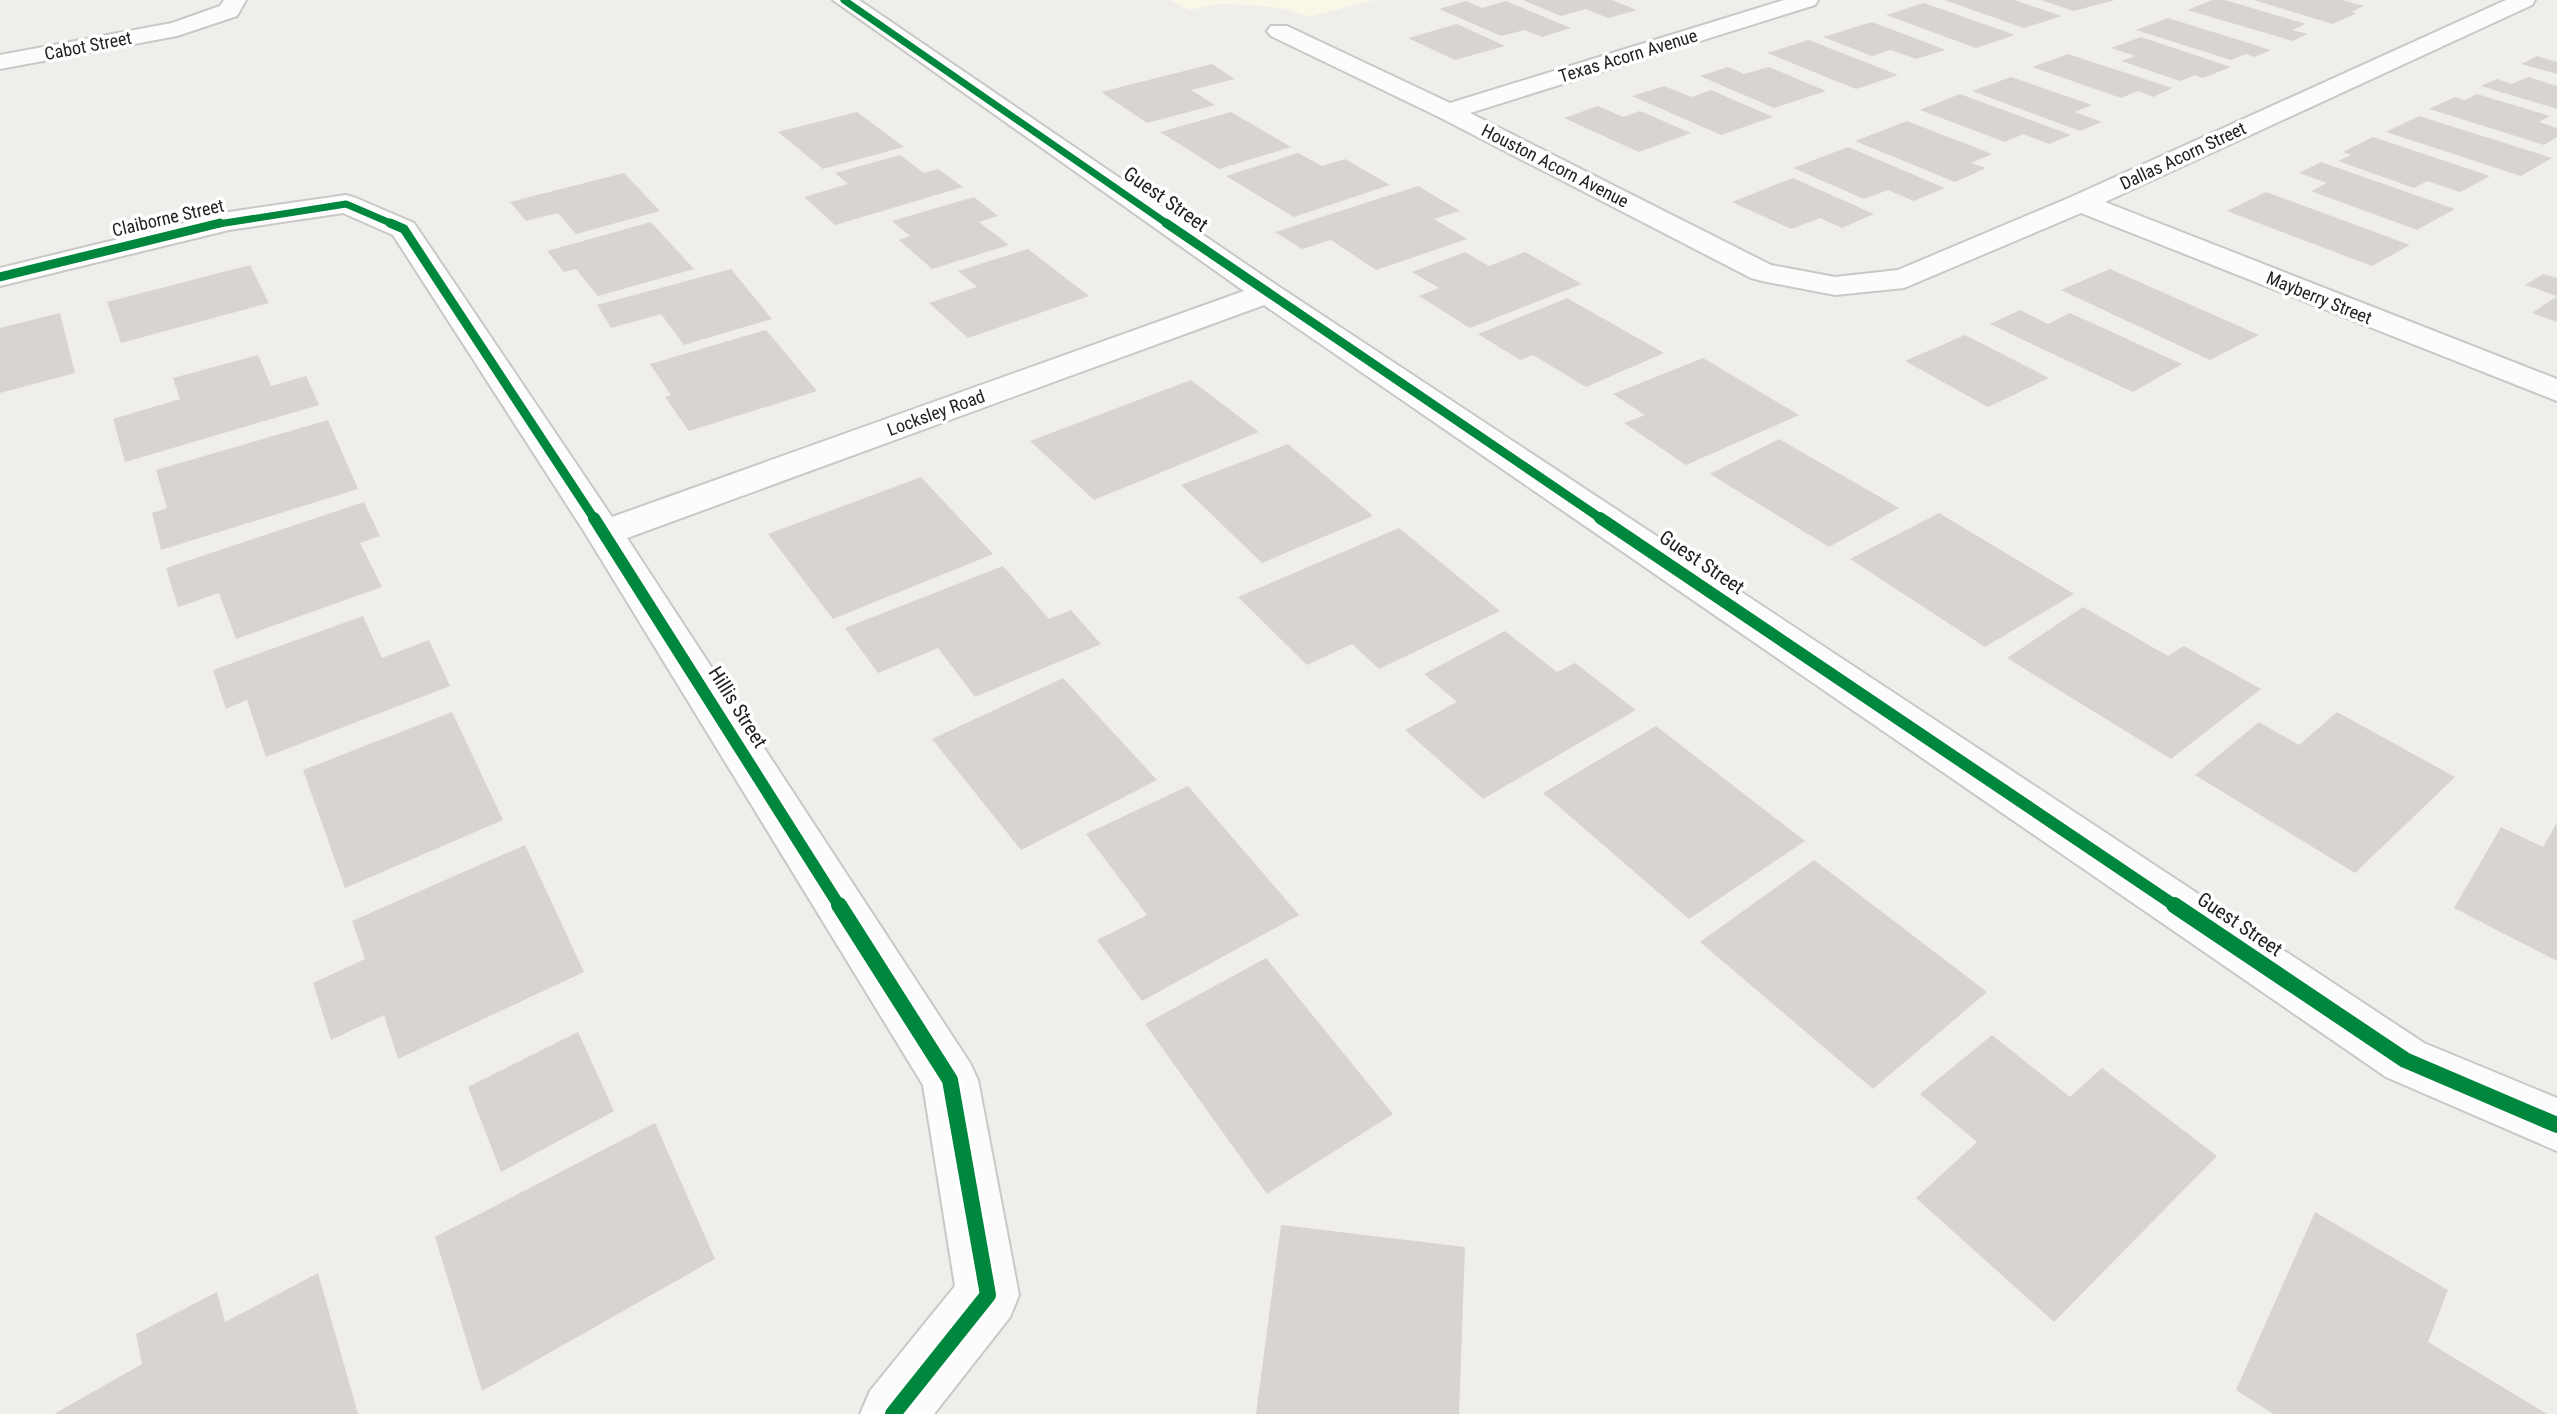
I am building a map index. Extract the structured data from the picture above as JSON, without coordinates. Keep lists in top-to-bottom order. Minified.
{"streets":{"street":["Cabot Street","Texas Acorn Avenue","Dallas Acorn Street","Houston Acorn Avenue","Guest Street","Claiborne Street","Mayberry Street","Locksley Road","Hillis Street"]},"crossings":[["Texas Acorn Avenue","Houston Acorn Avenue"],["Dallas Acorn Street","Houston Acorn Avenue"],["Dallas Acorn Street","Mayberry Street"],["Guest Street","Locksley Road"],["Claiborne Street","Hillis Street"],["Locksley Road","Hillis Street"]]}
